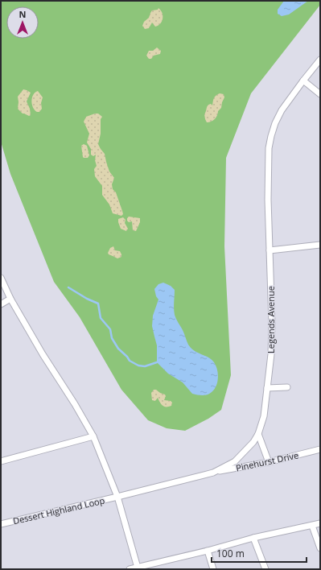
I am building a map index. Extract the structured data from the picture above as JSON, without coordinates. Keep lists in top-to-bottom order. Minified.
{"streets":{"street":["Legends Avenue","Pinehurst Drive","Dessert Highland Loop"]},"crossings":[["Legends Avenue","Pinehurst Drive"],["Legends Avenue","Dessert Highland Loop"]],"scale_bar":"100 m","north":"top"}
